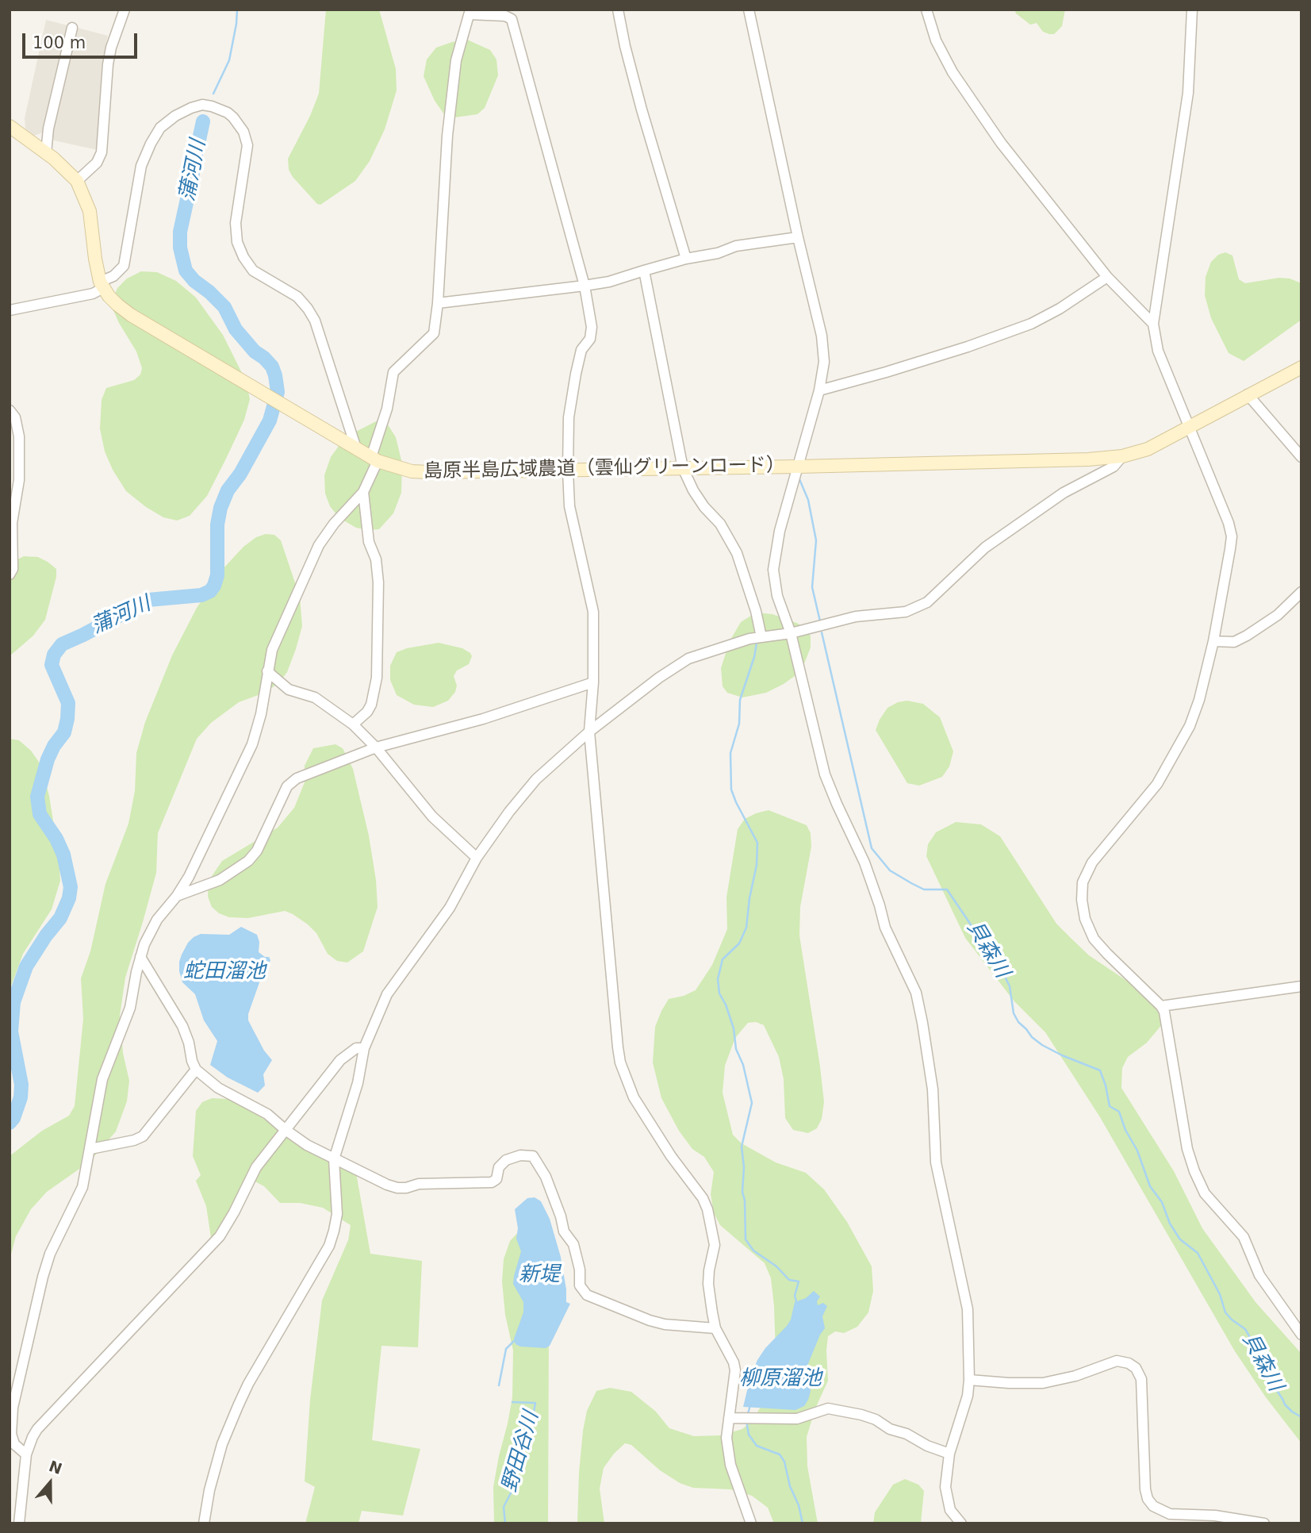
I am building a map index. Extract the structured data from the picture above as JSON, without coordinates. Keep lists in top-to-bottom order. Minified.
{"streets":{"street":["島原半島広域農道（雲仙グリーンロード）"]},"water":["蒲河川","貝森川","蛇田溜池","新堤","柳原溜池","野田谷川"],"scale_bar":"100 m","north":"top"}
